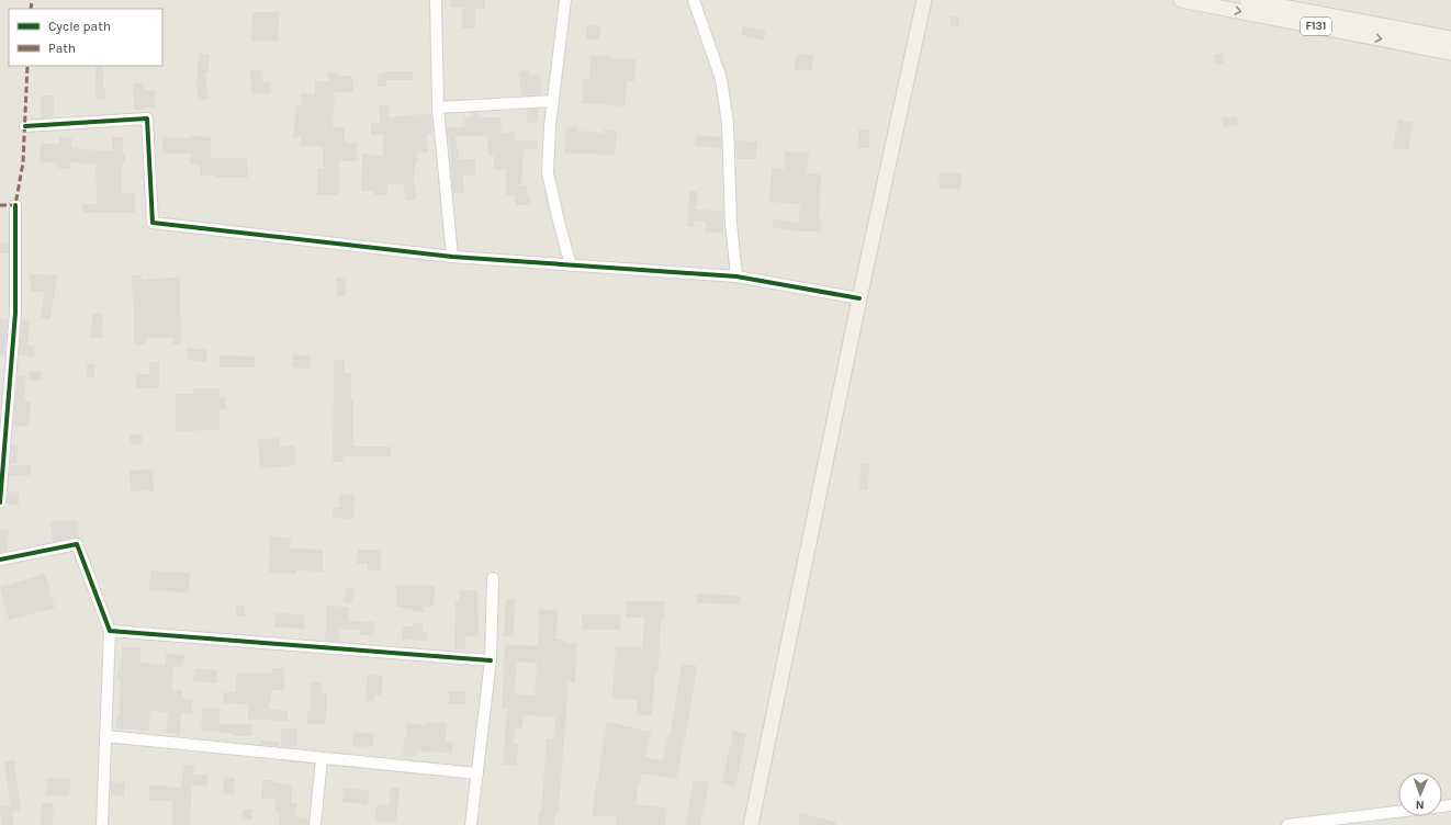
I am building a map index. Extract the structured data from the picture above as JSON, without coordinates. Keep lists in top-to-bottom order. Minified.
{"streets":{"main road":["F131"]},"legend":["Cycle path","Path"],"north":"bottom"}
